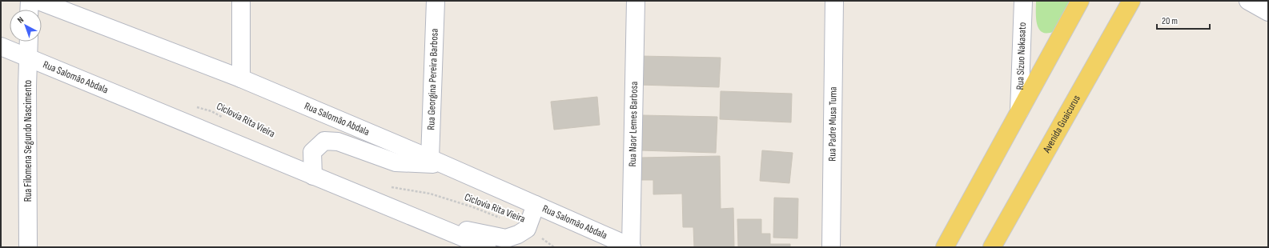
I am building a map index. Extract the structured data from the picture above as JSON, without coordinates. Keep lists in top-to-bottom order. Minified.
{"streets":{"main road":["Avenida Guaicurus"],"street":["Rua Sízuo Nakasato","Rua Salomão Abdala","Rua Georgina Pereira Barbosa","Rua Naor Lemes Barbosa","Rua Padre Musa Tuma","Rua Filomena Segundo Nascimento"],"path":["Ciclovia Rita Vieira"]},"crossings":[["Rua Salomão Abdala","Rua Georgina Pereira Barbosa"],["Rua Salomão Abdala","Rua Naor Lemes Barbosa"],["Rua Salomão Abdala","Rua Filomena Segundo Nascimento"]],"scale_bar":"20 m","north":"top left"}
